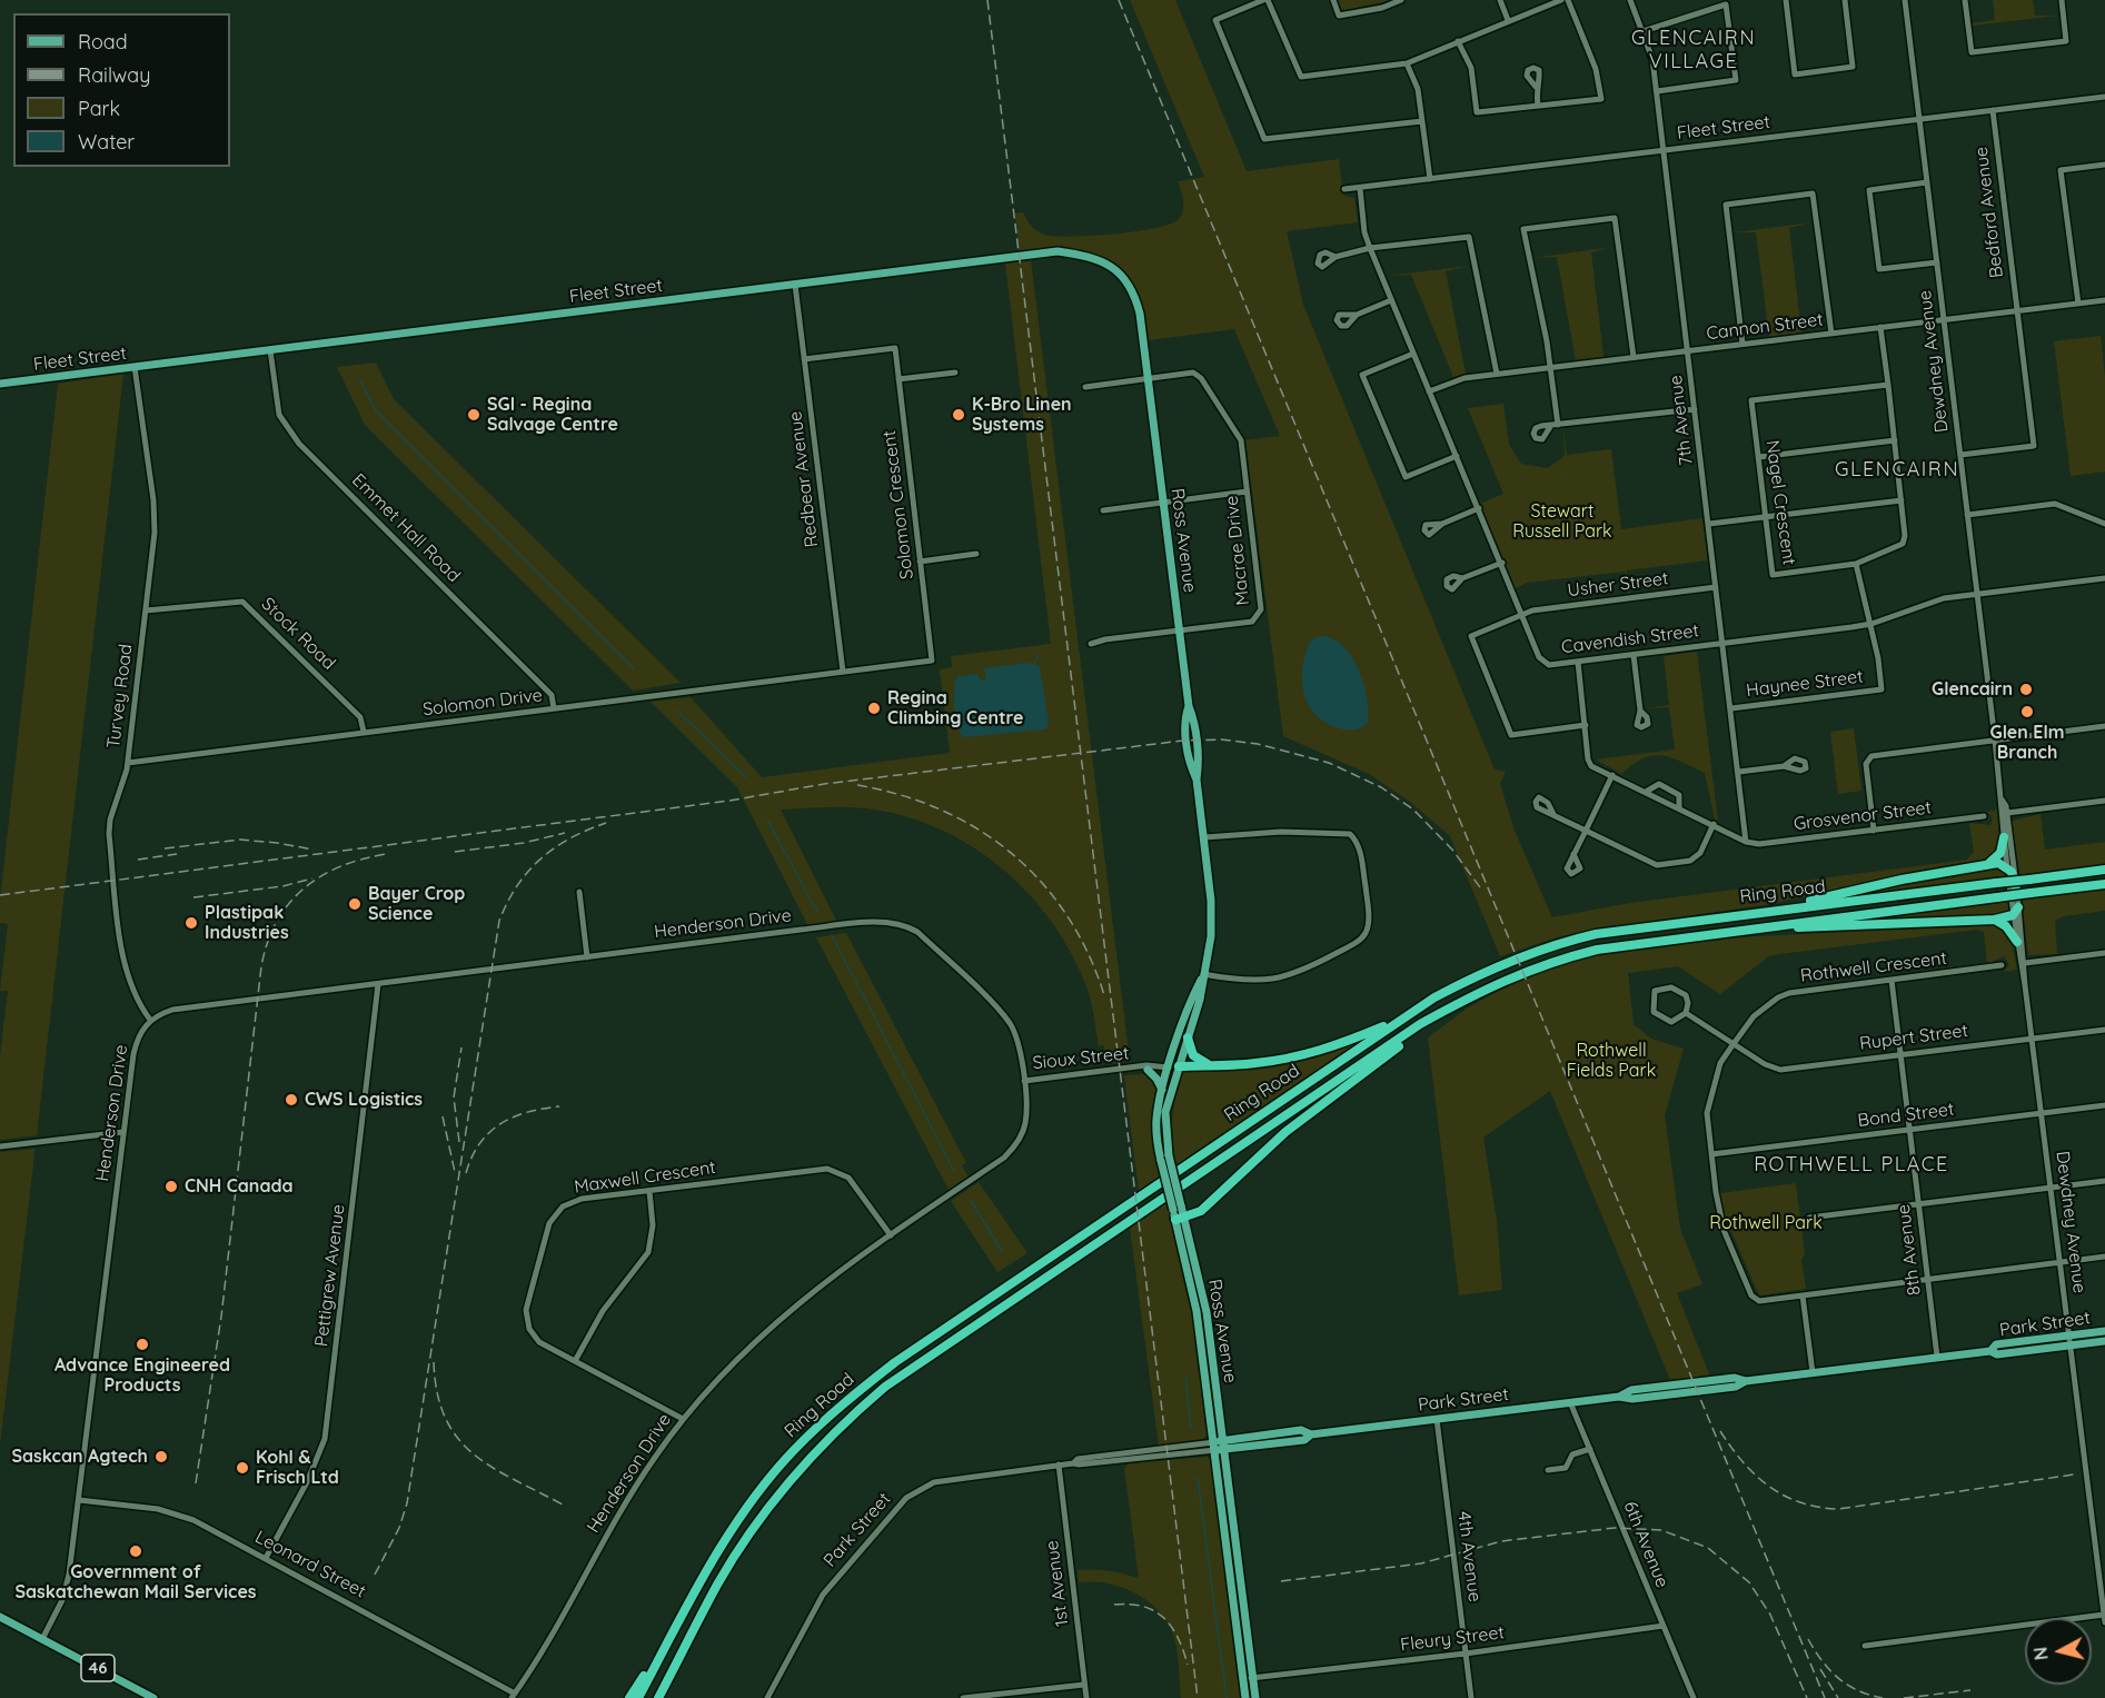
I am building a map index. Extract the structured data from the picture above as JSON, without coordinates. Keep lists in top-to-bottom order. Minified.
{"streets":{"highway":["Ring Road"],"main road":["Fleet Street","Ross Avenue","Park Street","46"],"street":["Bedford Avenue","Cannon Street","Dewdney Avenue","7th Avenue","Redbear Avenue","Nagel Crescent","Solomon Crescent","Emmet Hall Road","Macrae Drive","Usher Street","Stock Road","Cavendish Street","Haynee Street","Turvey Road","Solomon Drive","Grosvenor Street","Henderson Drive","Rothwell Crescent","Rupert Street","Sioux Street","Bond Street","Maxwell Crescent","8th Avenue","Pettigrew Avenue","6th Avenue","4th Avenue","Leonard Street","1st Avenue","Fleury Street"]},"crossings":[["Fleet Street","Bedford Avenue"],["Fleet Street","Dewdney Avenue"],["Fleet Street","7th Avenue"],["Fleet Street","Redbear Avenue"],["Fleet Street","Emmet Hall Road"],["Fleet Street","Ross Avenue"],["Fleet Street","Macrae Drive"],["Fleet Street","Cavendish Street"],["Fleet Street","Turvey Road"],["Bedford Avenue","Cannon Street"],["Bedford Avenue","Dewdney Avenue"],["Cannon Street","Dewdney Avenue"],["Cannon Street","7th Avenue"],["Cannon Street","Nagel Crescent"],["Cannon Street","Cavendish Street"],["Dewdney Avenue","Cavendish Street"],["Dewdney Avenue","Rothwell Crescent"],["Dewdney Avenue","Rupert Street"],["Dewdney Avenue","Bond Street"],["Dewdney Avenue","Park Street"],["7th Avenue","Usher Street"],["7th Avenue","Cavendish Street"],["7th Avenue","Haynee Street"],["7th Avenue","Grosvenor Street"],["Redbear Avenue","Solomon Crescent"],["Redbear Avenue","Solomon Drive"],["Solomon Crescent","Solomon Drive"],["Emmet Hall Road","Solomon Drive"],["Ross Avenue","Macrae Drive"],["Ross Avenue","Sioux Street"],["Ross Avenue","Park Street"],["Ross Avenue","Fleury Street"],["Usher Street","Cavendish Street"],["Stock Road","Turvey Road"],["Stock Road","Solomon Drive"],["Cavendish Street","Haynee Street"],["Turvey Road","Solomon Drive"],["Turvey Road","Henderson Drive"],["Henderson Drive","Sioux Street"],["Henderson Drive","Maxwell Crescent"],["Henderson Drive","Pettigrew Avenue"],["Henderson Drive","Leonard Street"],["Henderson Drive","46"],["Rothwell Crescent","Rupert Street"],["Rothwell Crescent","Bond Street"],["Rothwell Crescent","8th Avenue"],["Rupert Street","8th Avenue"],["Bond Street","8th Avenue"],["8th Avenue","Park Street"],["Pettigrew Avenue","Leonard Street"],["Park Street","6th Avenue"],["Park Street","4th Avenue"],["Park Street","1st Avenue"],["6th Avenue","Fleury Street"],["4th Avenue","Fleury Street"]],"districts":["GLENCAIRN VILLAGE","GLENCAIRN","ROTHWELL PLACE"],"parks":["Stewart Russell Park","Rothwell Fields Park","Rothwell Park"],"places":["SGI - Regina Salvage Centre","K-Bro Linen Systems","Glencairn","Regina Climbing Centre","Glen Elm Branch","Bayer Crop Science","Plastipak Industries","CWS Logistics","CNH Canada","Advance Engineered Products","Saskcan Agtech","Kohl & Frisch Ltd","Government of Saskatchewan Mail Services"],"legend":["Road","Railway","Park","Water"],"north":"left"}
